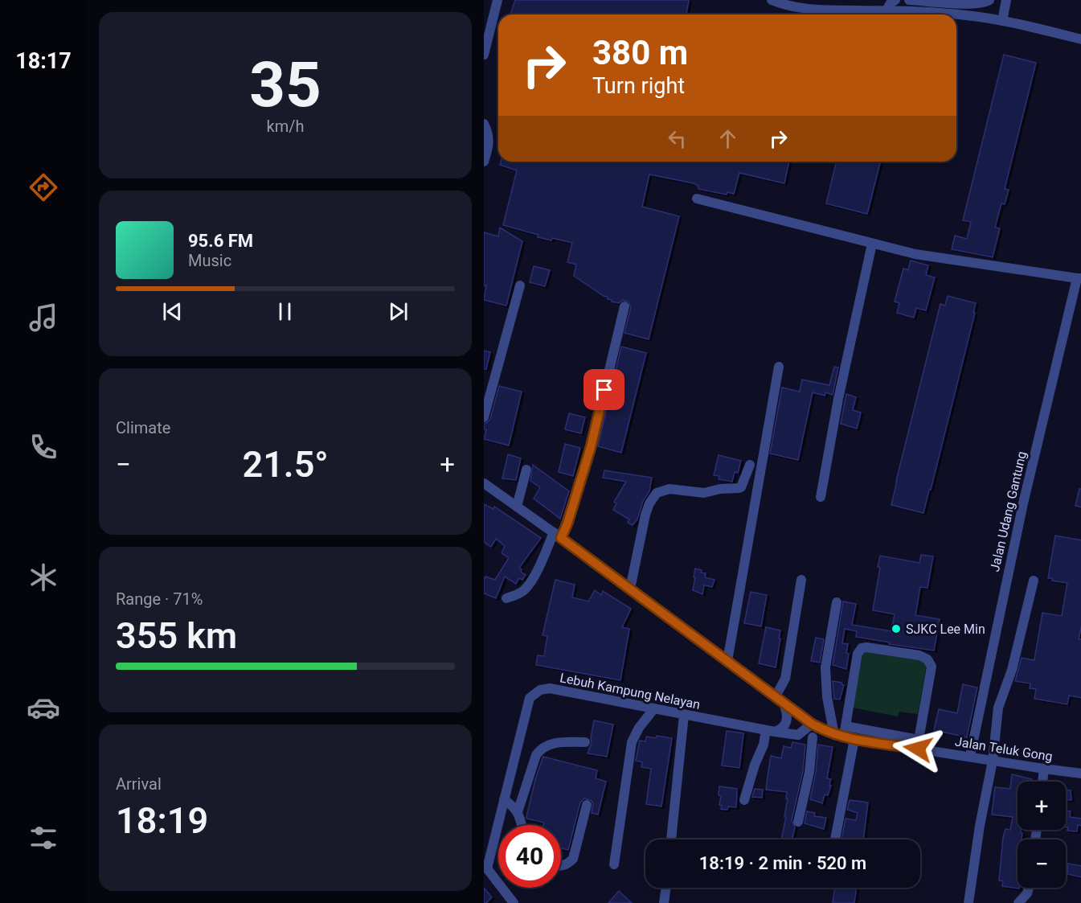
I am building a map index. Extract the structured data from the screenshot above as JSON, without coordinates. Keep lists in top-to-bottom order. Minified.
{"streets":{"street":["Jalan Udang Gantung","Lebuh Kampung Nelayan","Jalan Teluk Gong"]},"crossings":[["Jalan Udang Gantung","Jalan Teluk Gong"],["Lebuh Kampung Nelayan","Jalan Teluk Gong"]],"places":["SJKC Lee Min"],"page":{"tabs":"18:17","tile":[["35","km/h"],"Climate",["Range · 71%","355 km"],["Arrival","18:19"]],"turn":["380 m","Turn right"],"song":["95.6 FM","Music"],"heat":["−","21.5°","+"],"map_buttons":["+","−"],"limit":"40","trip":"18:19 · 2 min · 520 m"}}
